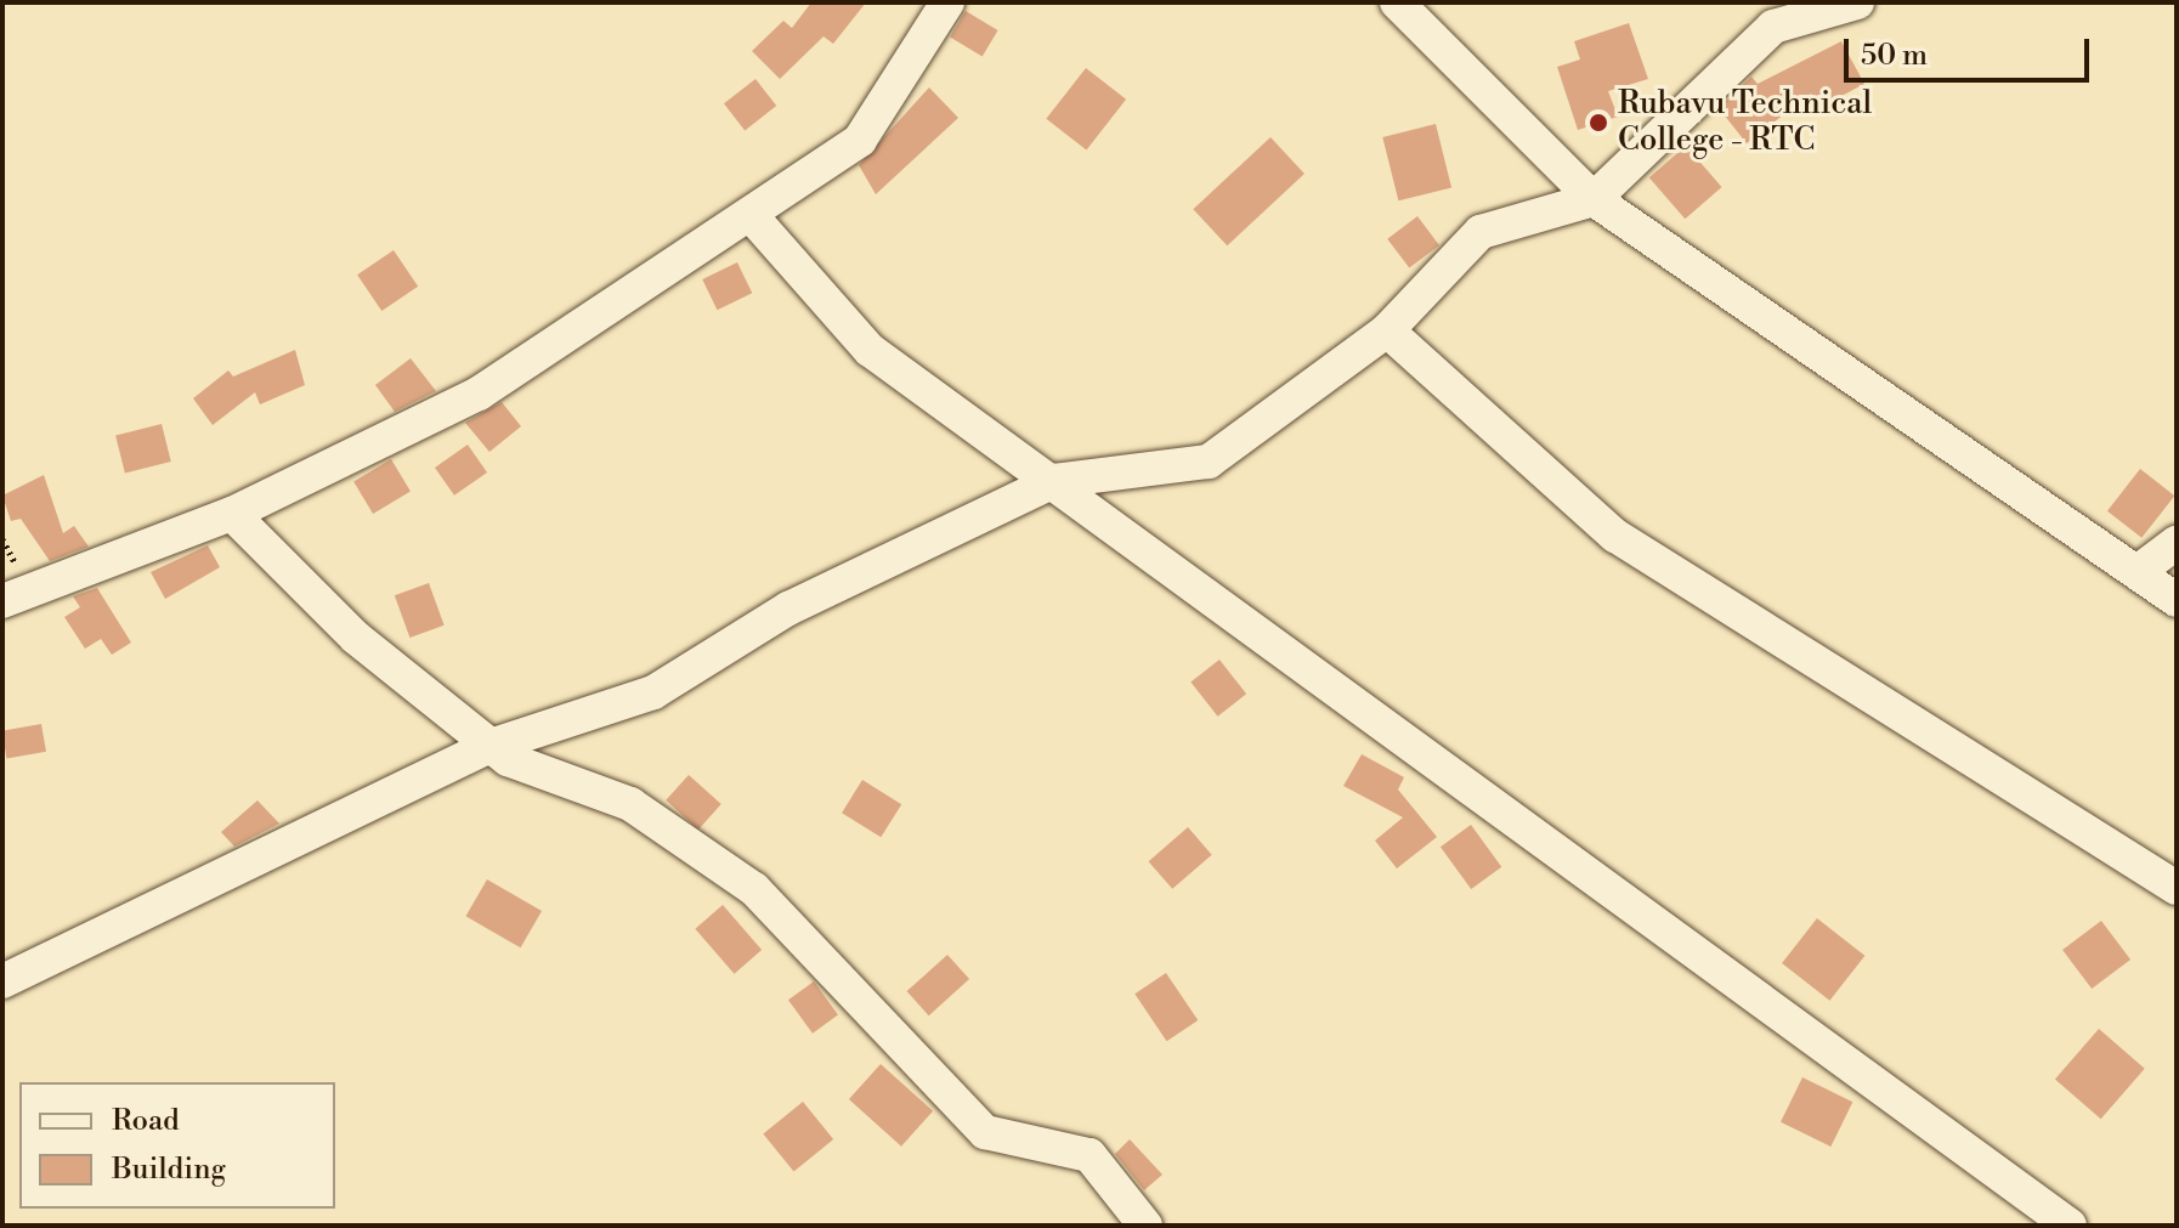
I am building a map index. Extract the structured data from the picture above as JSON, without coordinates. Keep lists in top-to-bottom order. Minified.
{"places":["Rubavu Technical College - RTC"],"legend":["Road","Building"],"scale_bar":"50 m"}
